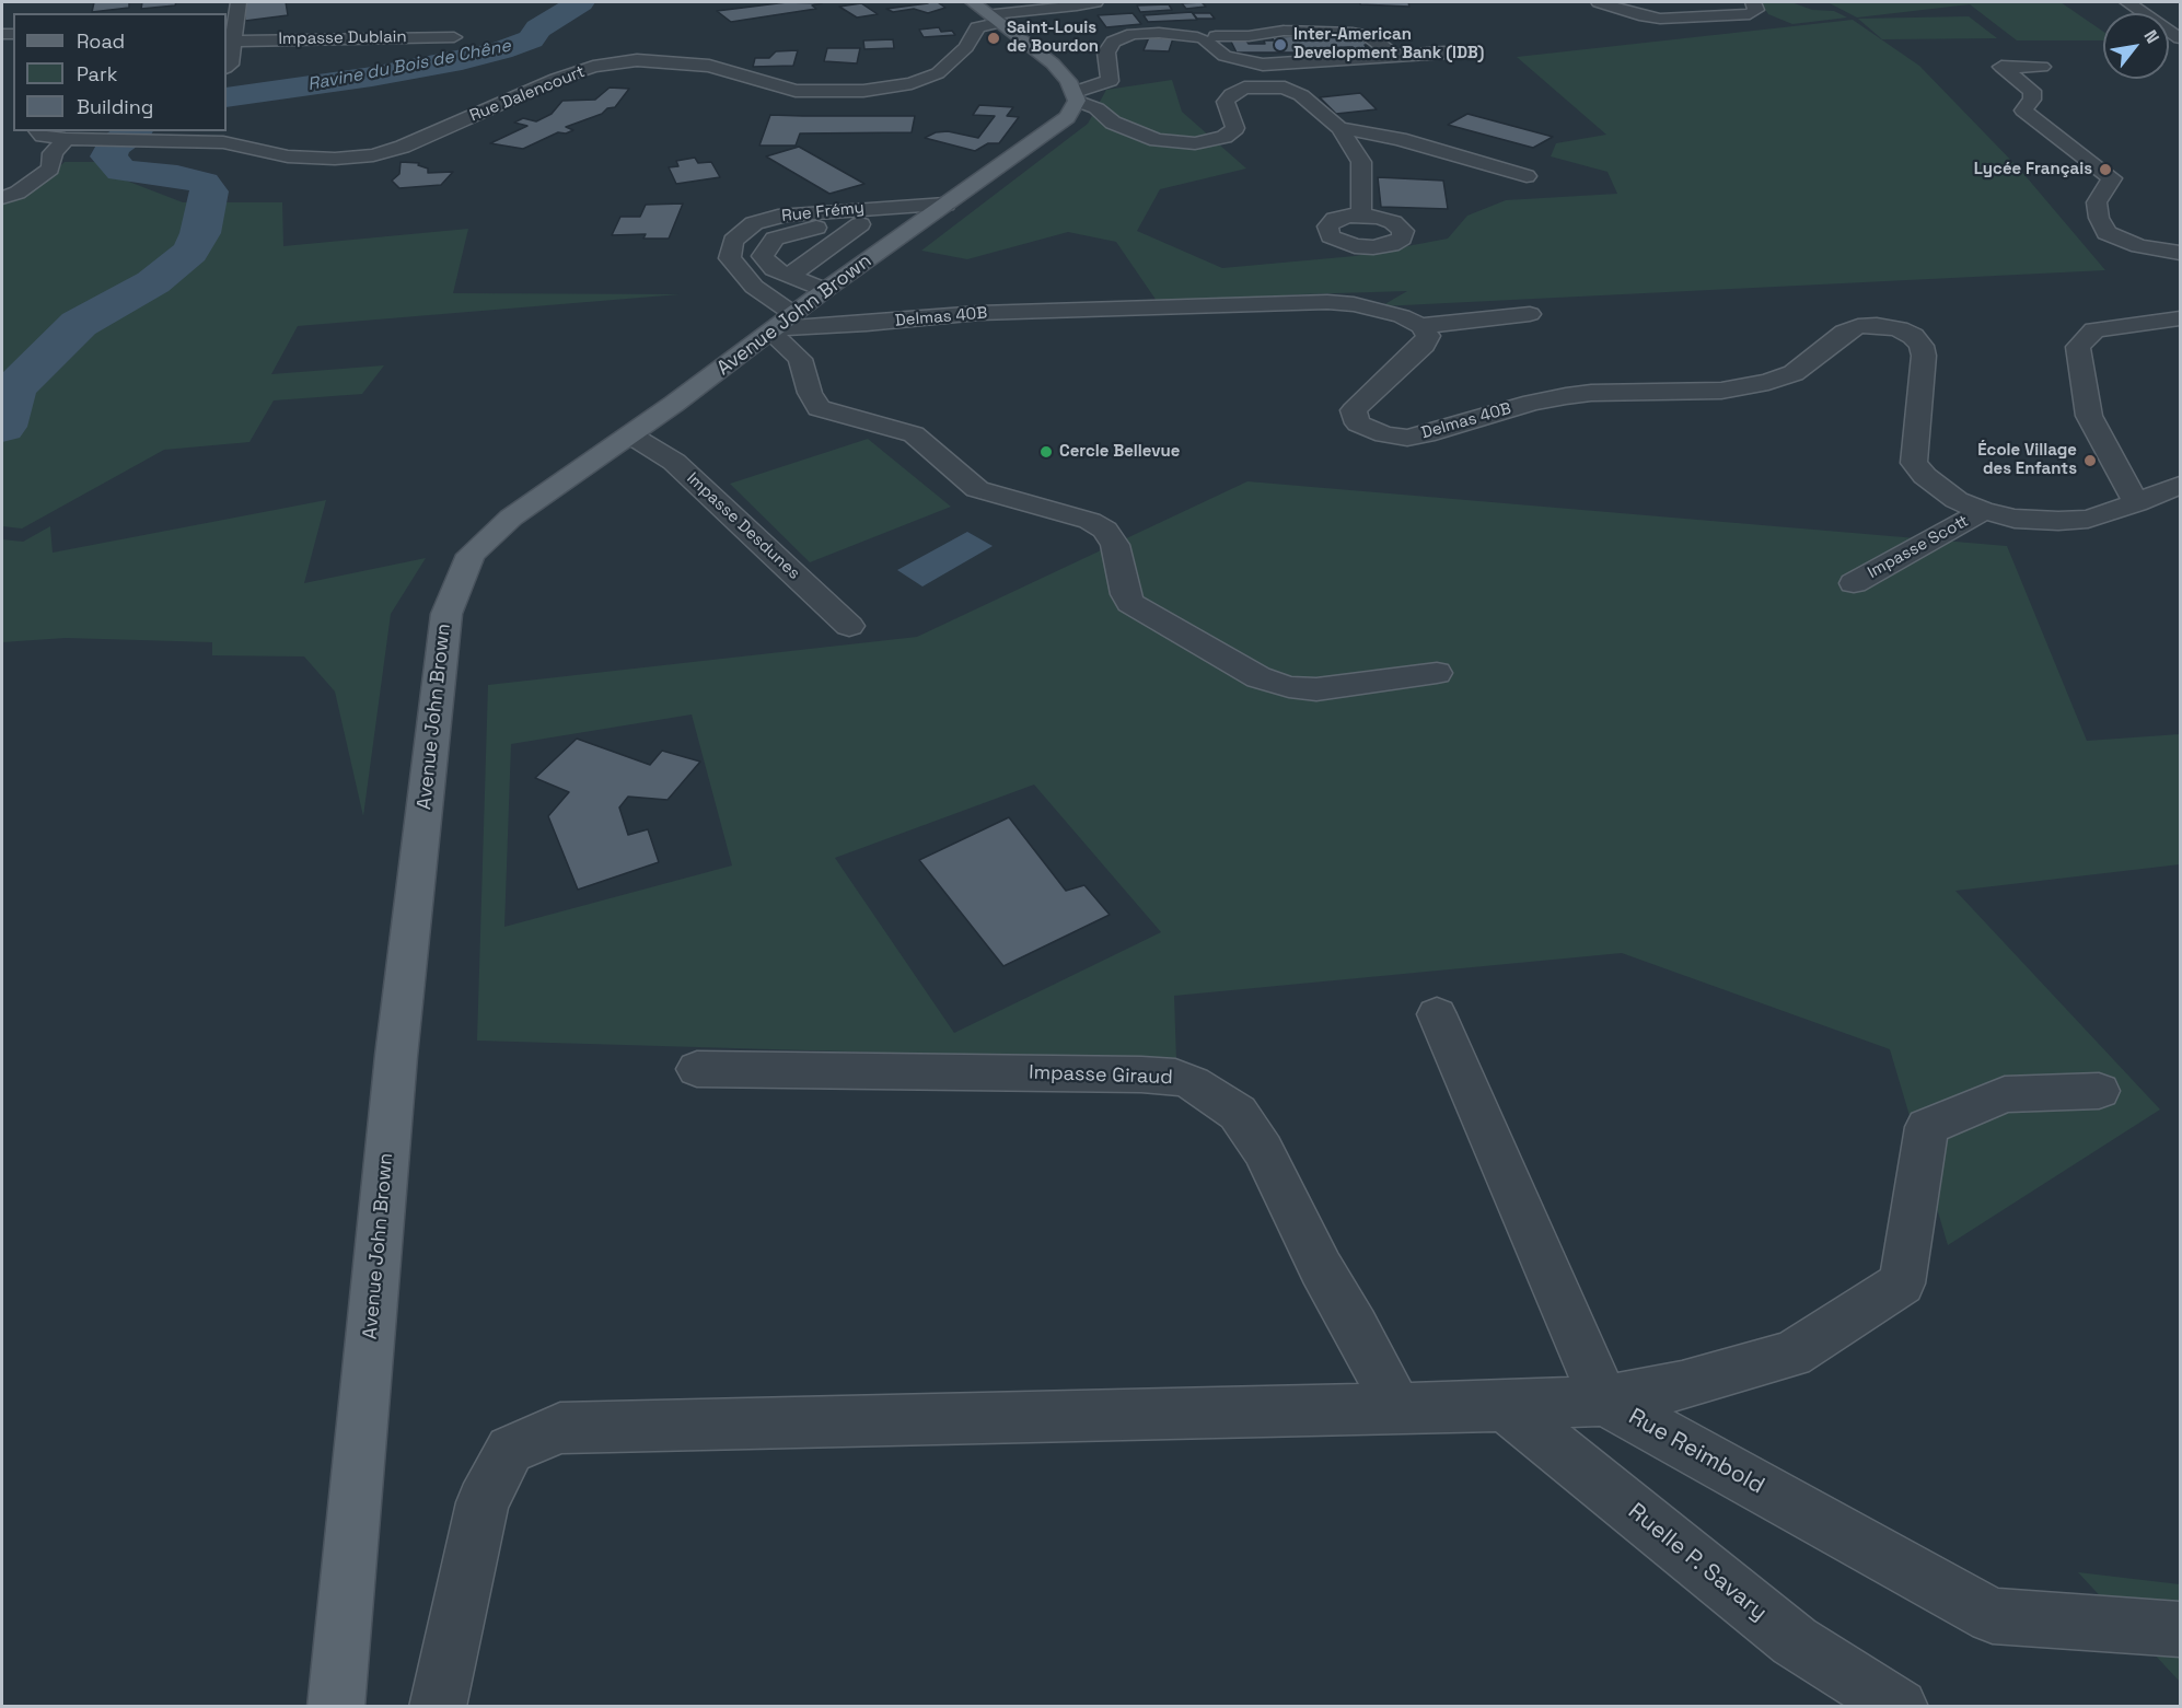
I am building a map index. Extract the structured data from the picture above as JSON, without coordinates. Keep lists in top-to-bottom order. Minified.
{"streets":{"main road":["Avenue John Brown"],"street":["Impasse Dublain","Rue Dalencourt","Rue Frémy","Delmas 40B","Impasse Desdunes","Impasse Scott","Impasse Giraud","Rue Reimbold","Ruelle P. Savary"]},"crossings":[["Rue Frémy","Avenue John Brown"],["Rue Frémy","Delmas 40B"],["Avenue John Brown","Delmas 40B"],["Avenue John Brown","Impasse Desdunes"],["Delmas 40B","Impasse Scott"]],"water":["Ravine du Bois de Chêne"],"places":["Saint-Louis de Bourdon","Inter-American Development Bank (IDB)","Lycée Français","Cercle Bellevue","École Village des Enfants"],"legend":["Road","Park","Building"],"north":"top right"}
